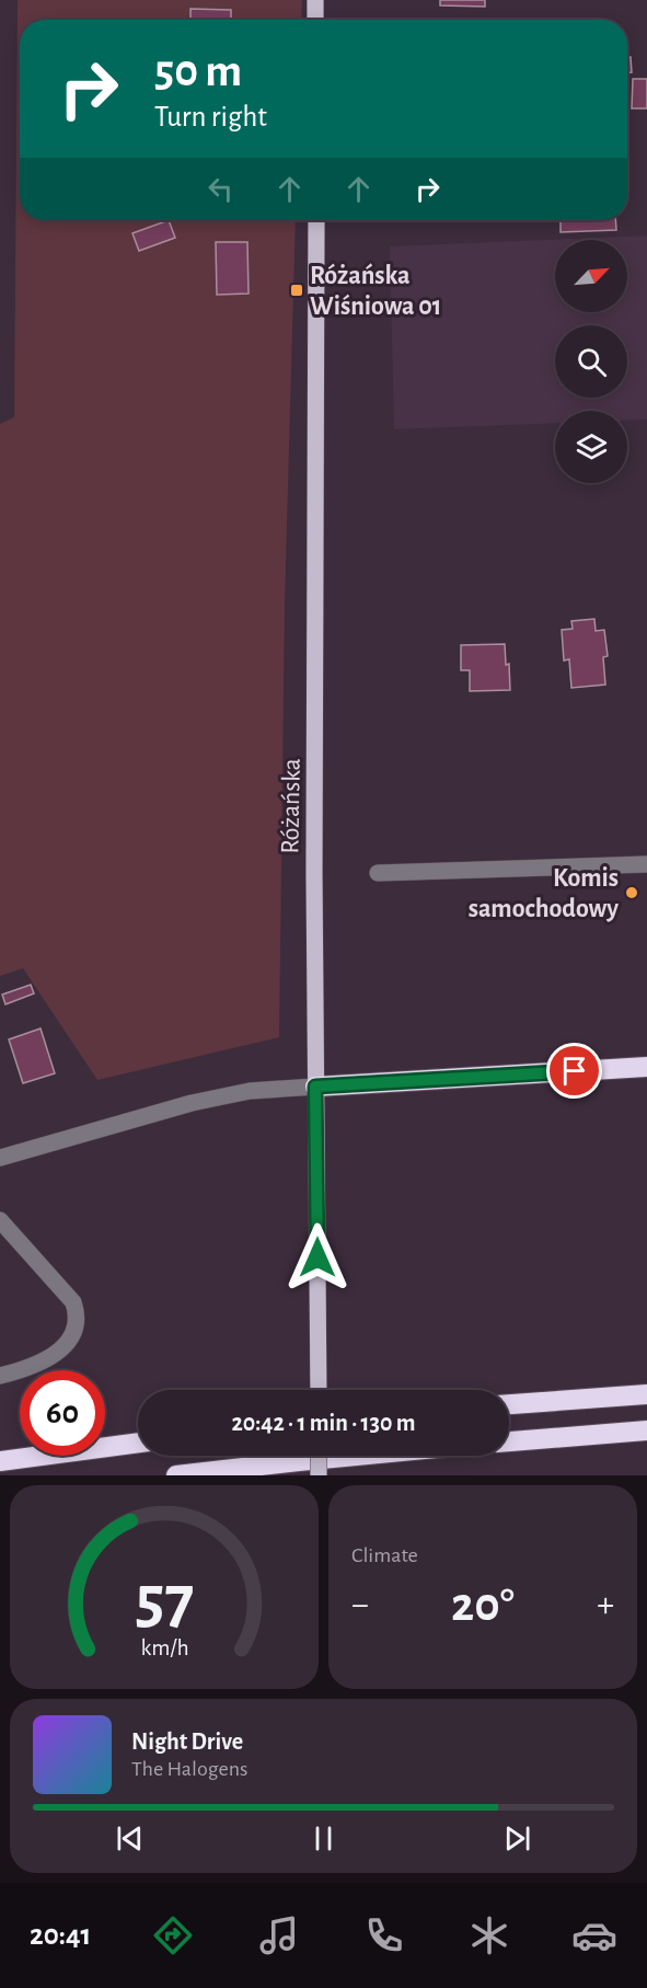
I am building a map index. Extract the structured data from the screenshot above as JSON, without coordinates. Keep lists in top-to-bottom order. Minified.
{"streets":{"main road":["Różańska"]},"places":{"transit":["Różańska Wiśniowa 01"],"other":["Komis samochodowy"]},"north":"top right","page":{"turn":["50 m","Turn right"],"limit":"60","trip":"20:42 · 1 min · 130 m","tile":"Climate","heat":["−","20°","+"],"song":["Night Drive","The Halogens"],"tabs":"20:41","gauge":["57","km/h"]}}
